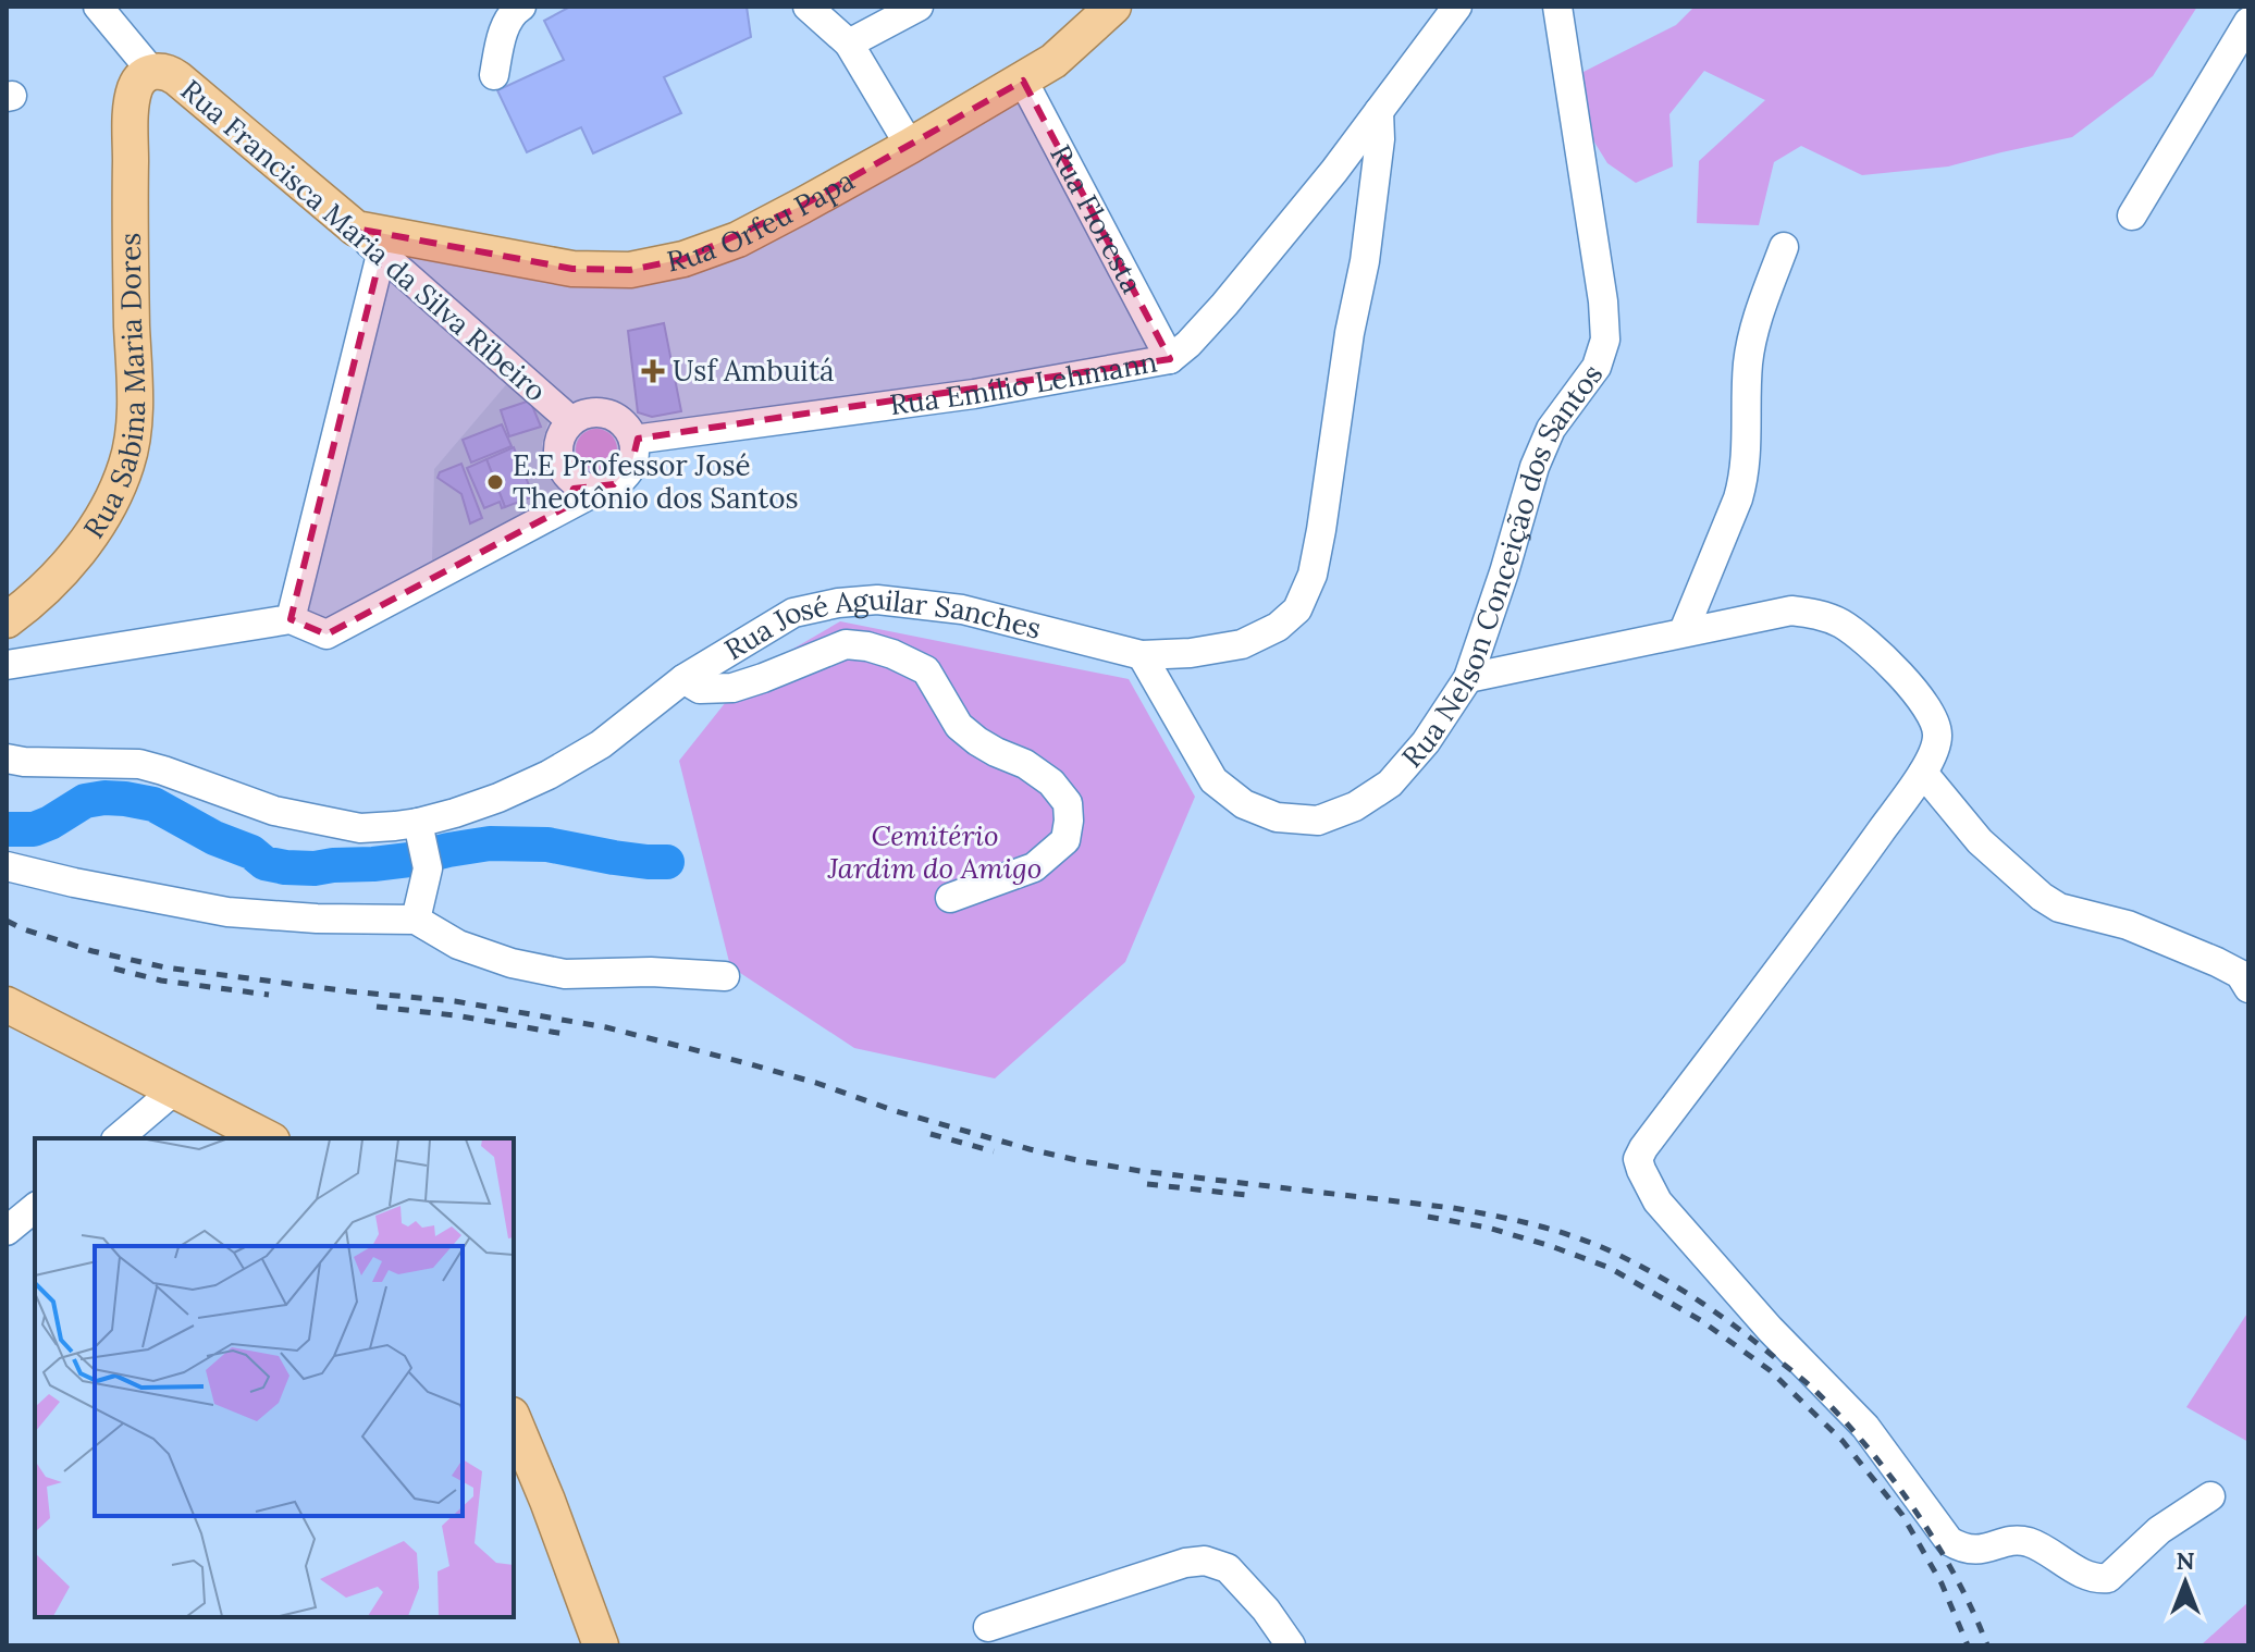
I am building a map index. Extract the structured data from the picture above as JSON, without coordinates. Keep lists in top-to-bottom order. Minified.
{"streets":{"main road":["Rua Orfeu Papa","Rua Francisca Maria da Silva Ribeiro","Rua Sabina Maria Dores"],"street":["Rua Floresta","Rua Emílio Lehmann","Rua Nelson Conceição dos Santos","Rua José Aguilar Sanches"]},"crossings":[["Rua Orfeu Papa","Rua Floresta"],["Rua Orfeu Papa","Rua Francisca Maria da Silva Ribeiro"],["Rua Floresta","Rua Emílio Lehmann"],["Rua Francisca Maria da Silva Ribeiro","Rua Sabina Maria Dores"],["Rua Francisca Maria da Silva Ribeiro","Rua Emílio Lehmann"],["Rua Emílio Lehmann","Rua José Aguilar Sanches"],["Rua Nelson Conceição dos Santos","Rua José Aguilar Sanches"]],"parks":["Cemitério Jardim do Amigo"],"places":{"health":["Usf Ambuitá"],"other":["E.E Professor José Theotônio dos Santos"]},"north":"top"}
